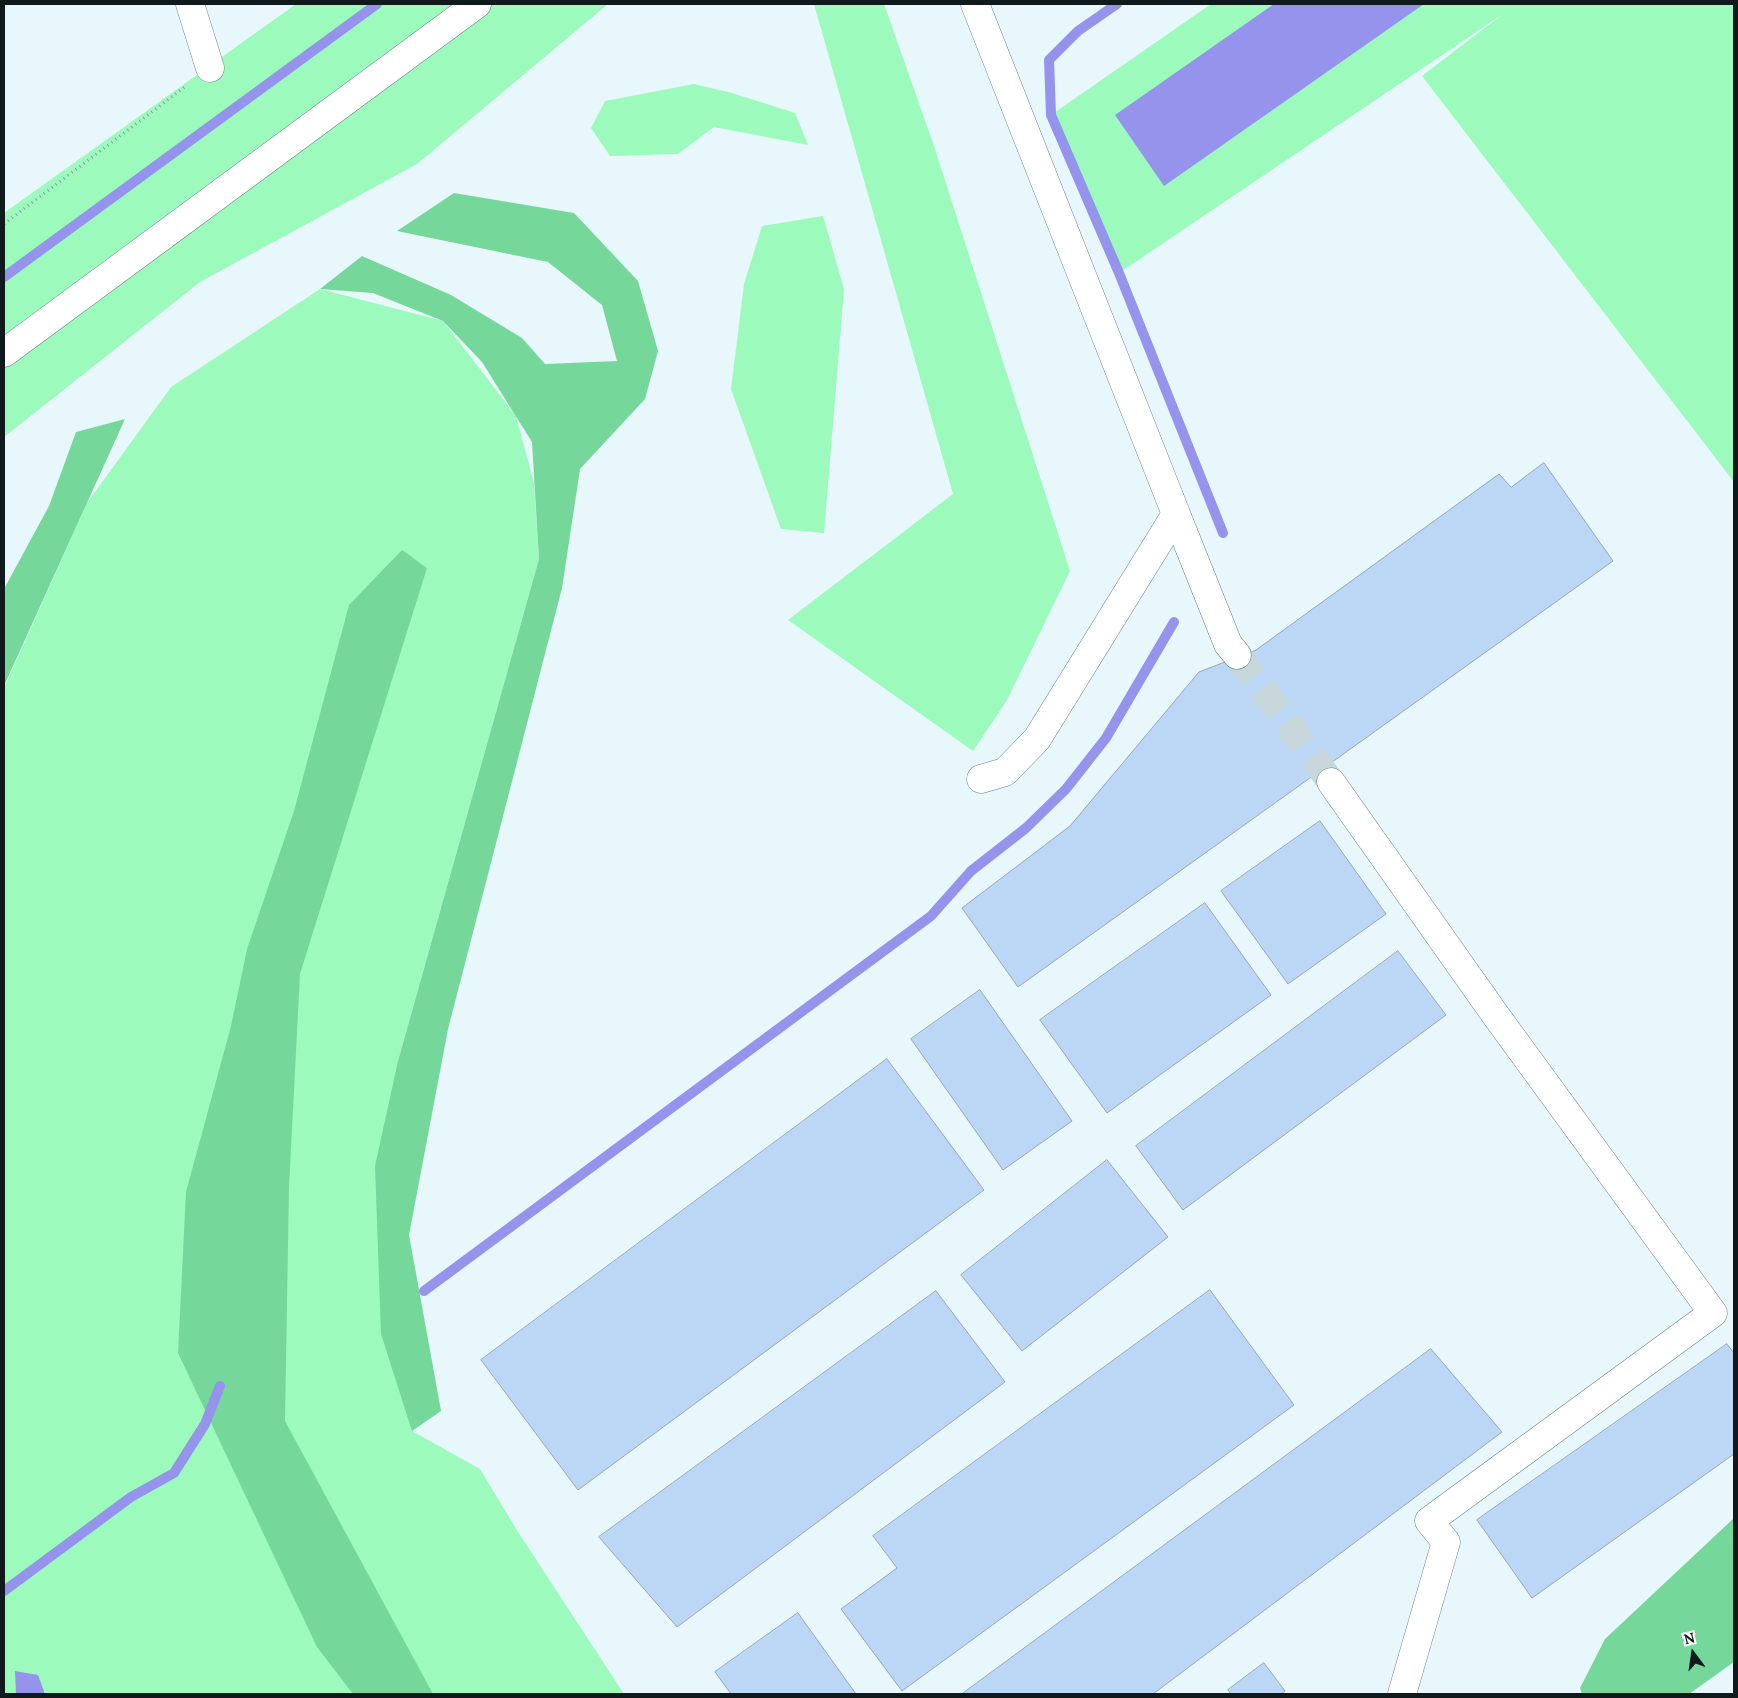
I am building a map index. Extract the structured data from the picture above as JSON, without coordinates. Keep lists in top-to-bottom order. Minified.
{"north":"top"}
